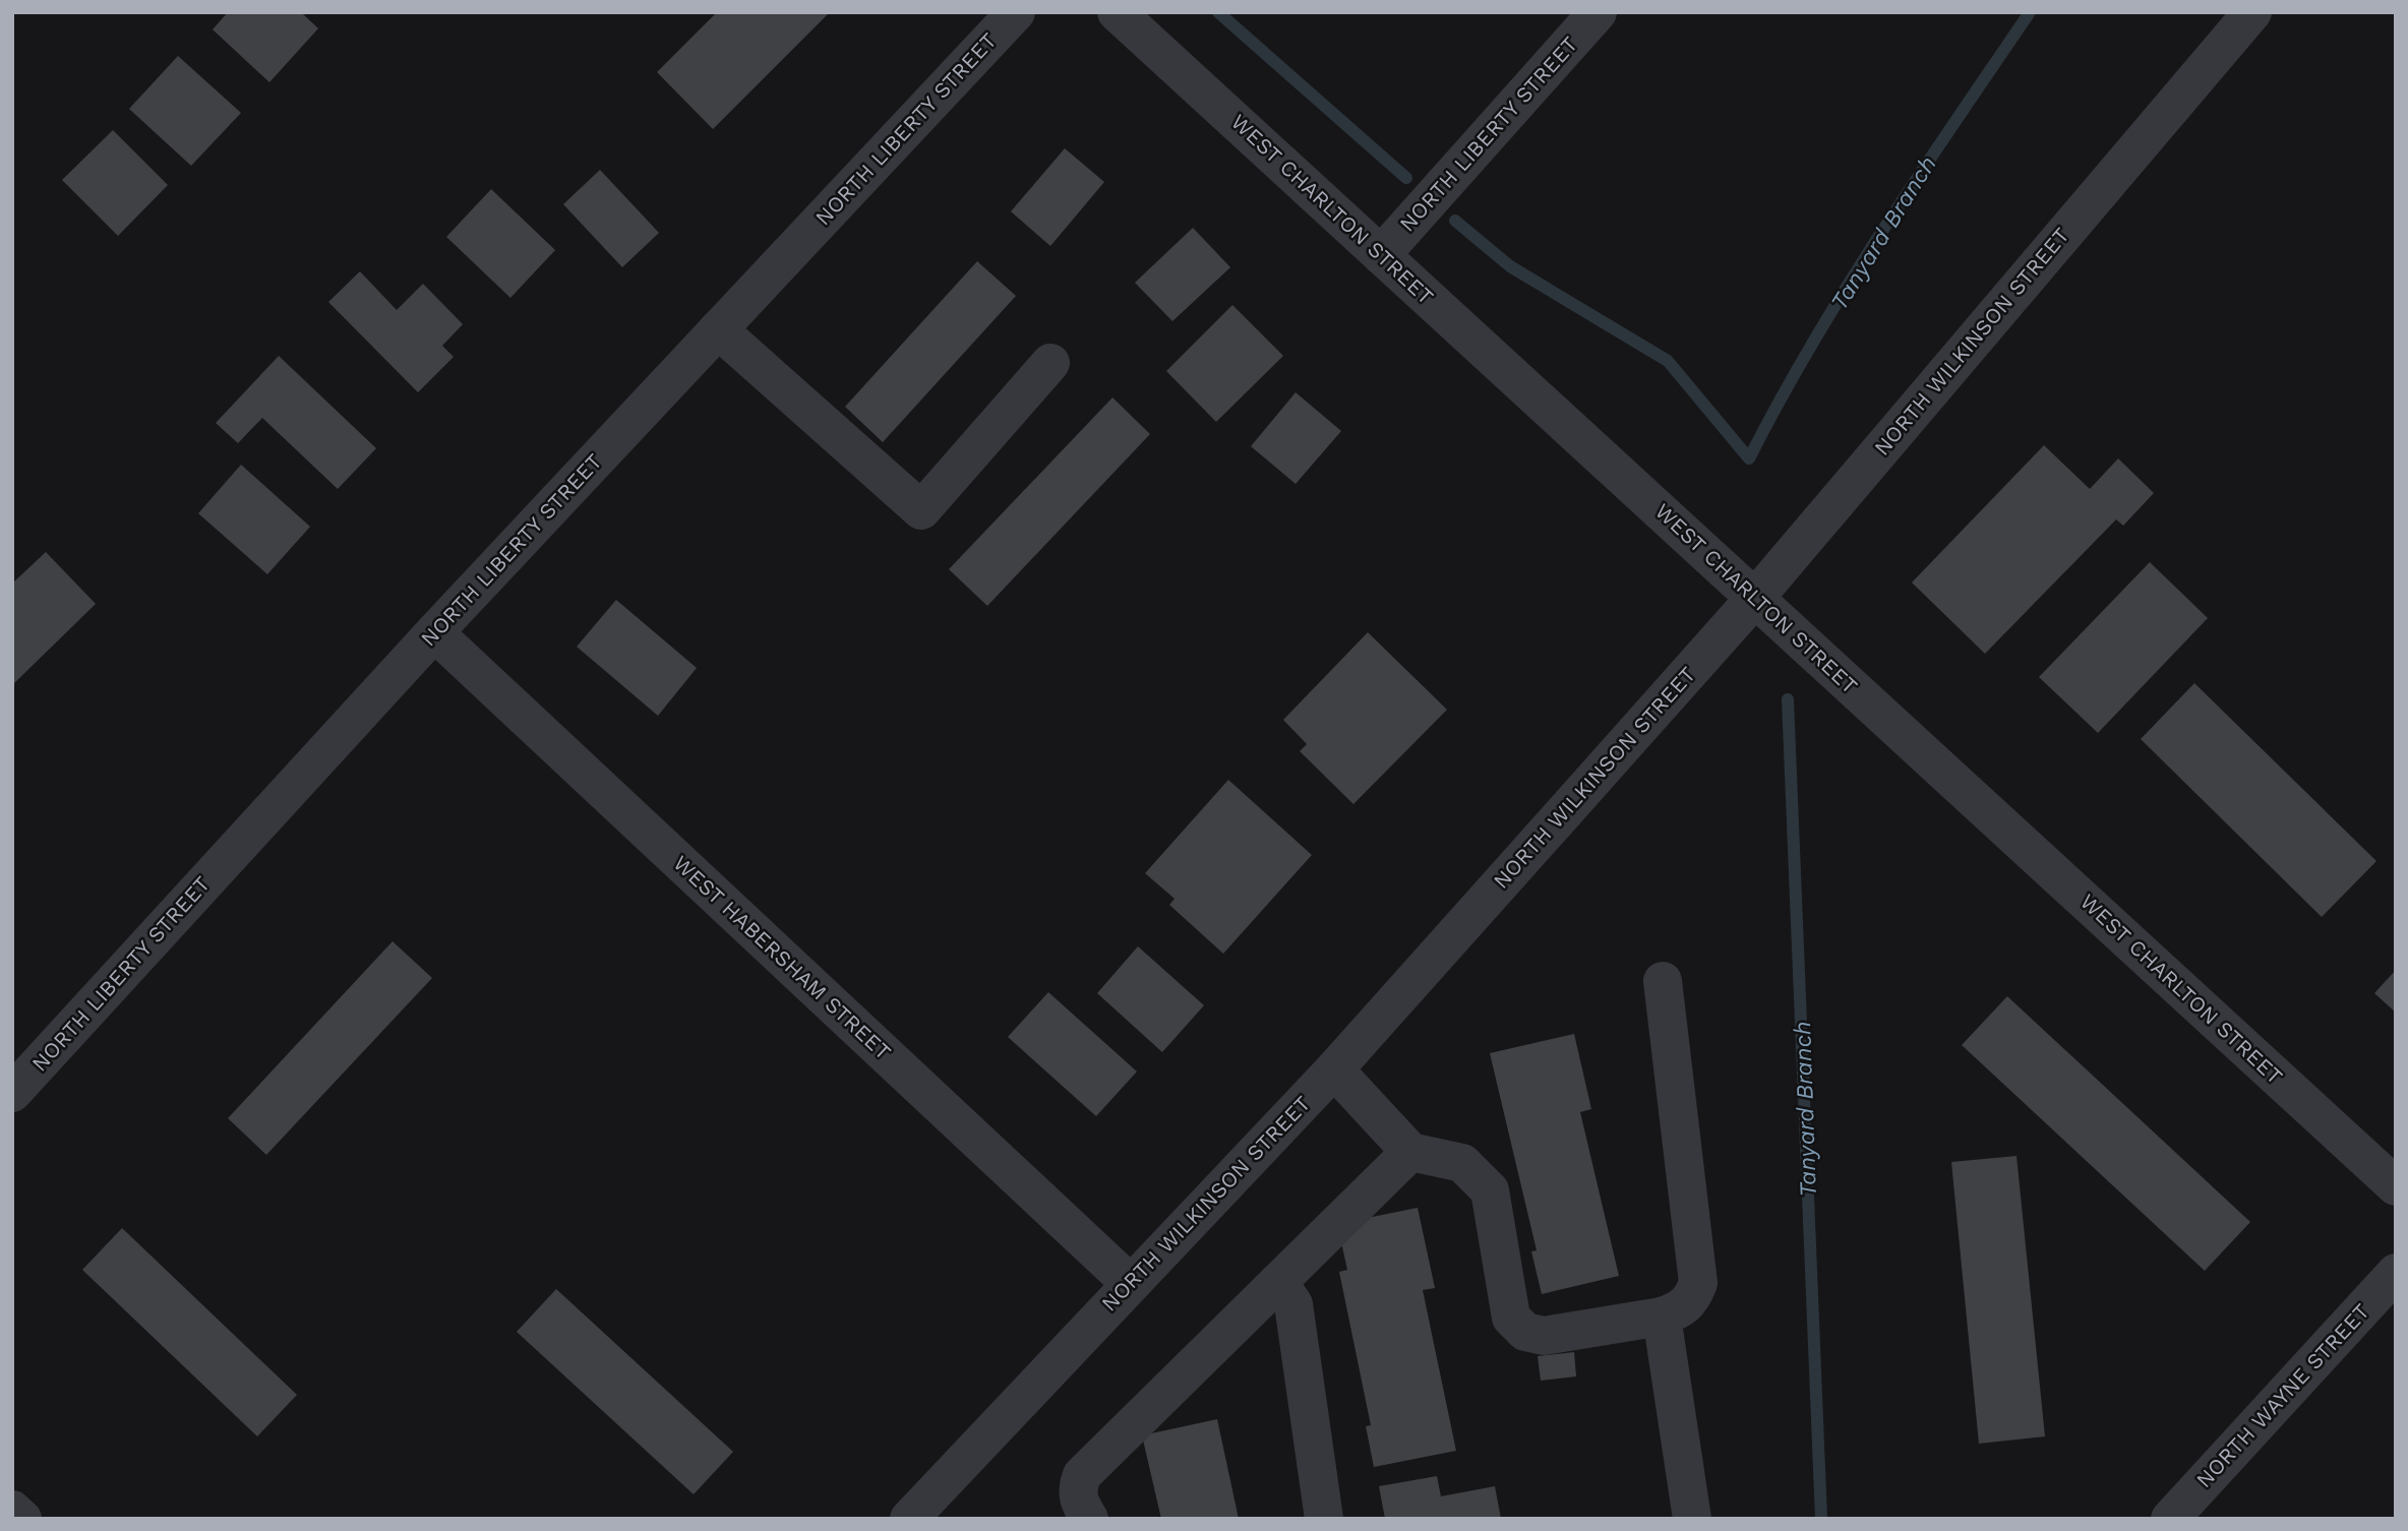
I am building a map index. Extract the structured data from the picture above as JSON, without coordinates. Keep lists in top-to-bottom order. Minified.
{"streets":{"street":["NORTH LIBERTY STREET","WEST CHARLTON STREET","NORTH WILKINSON STREET","WEST HABERSHAM STREET","NORTH WAYNE STREET"]},"crossings":[["NORTH LIBERTY STREET","WEST CHARLTON STREET"],["NORTH LIBERTY STREET","WEST HABERSHAM STREET"],["WEST CHARLTON STREET","NORTH WILKINSON STREET"],["NORTH WILKINSON STREET","WEST HABERSHAM STREET"]],"water":["Tanyard Branch"]}
